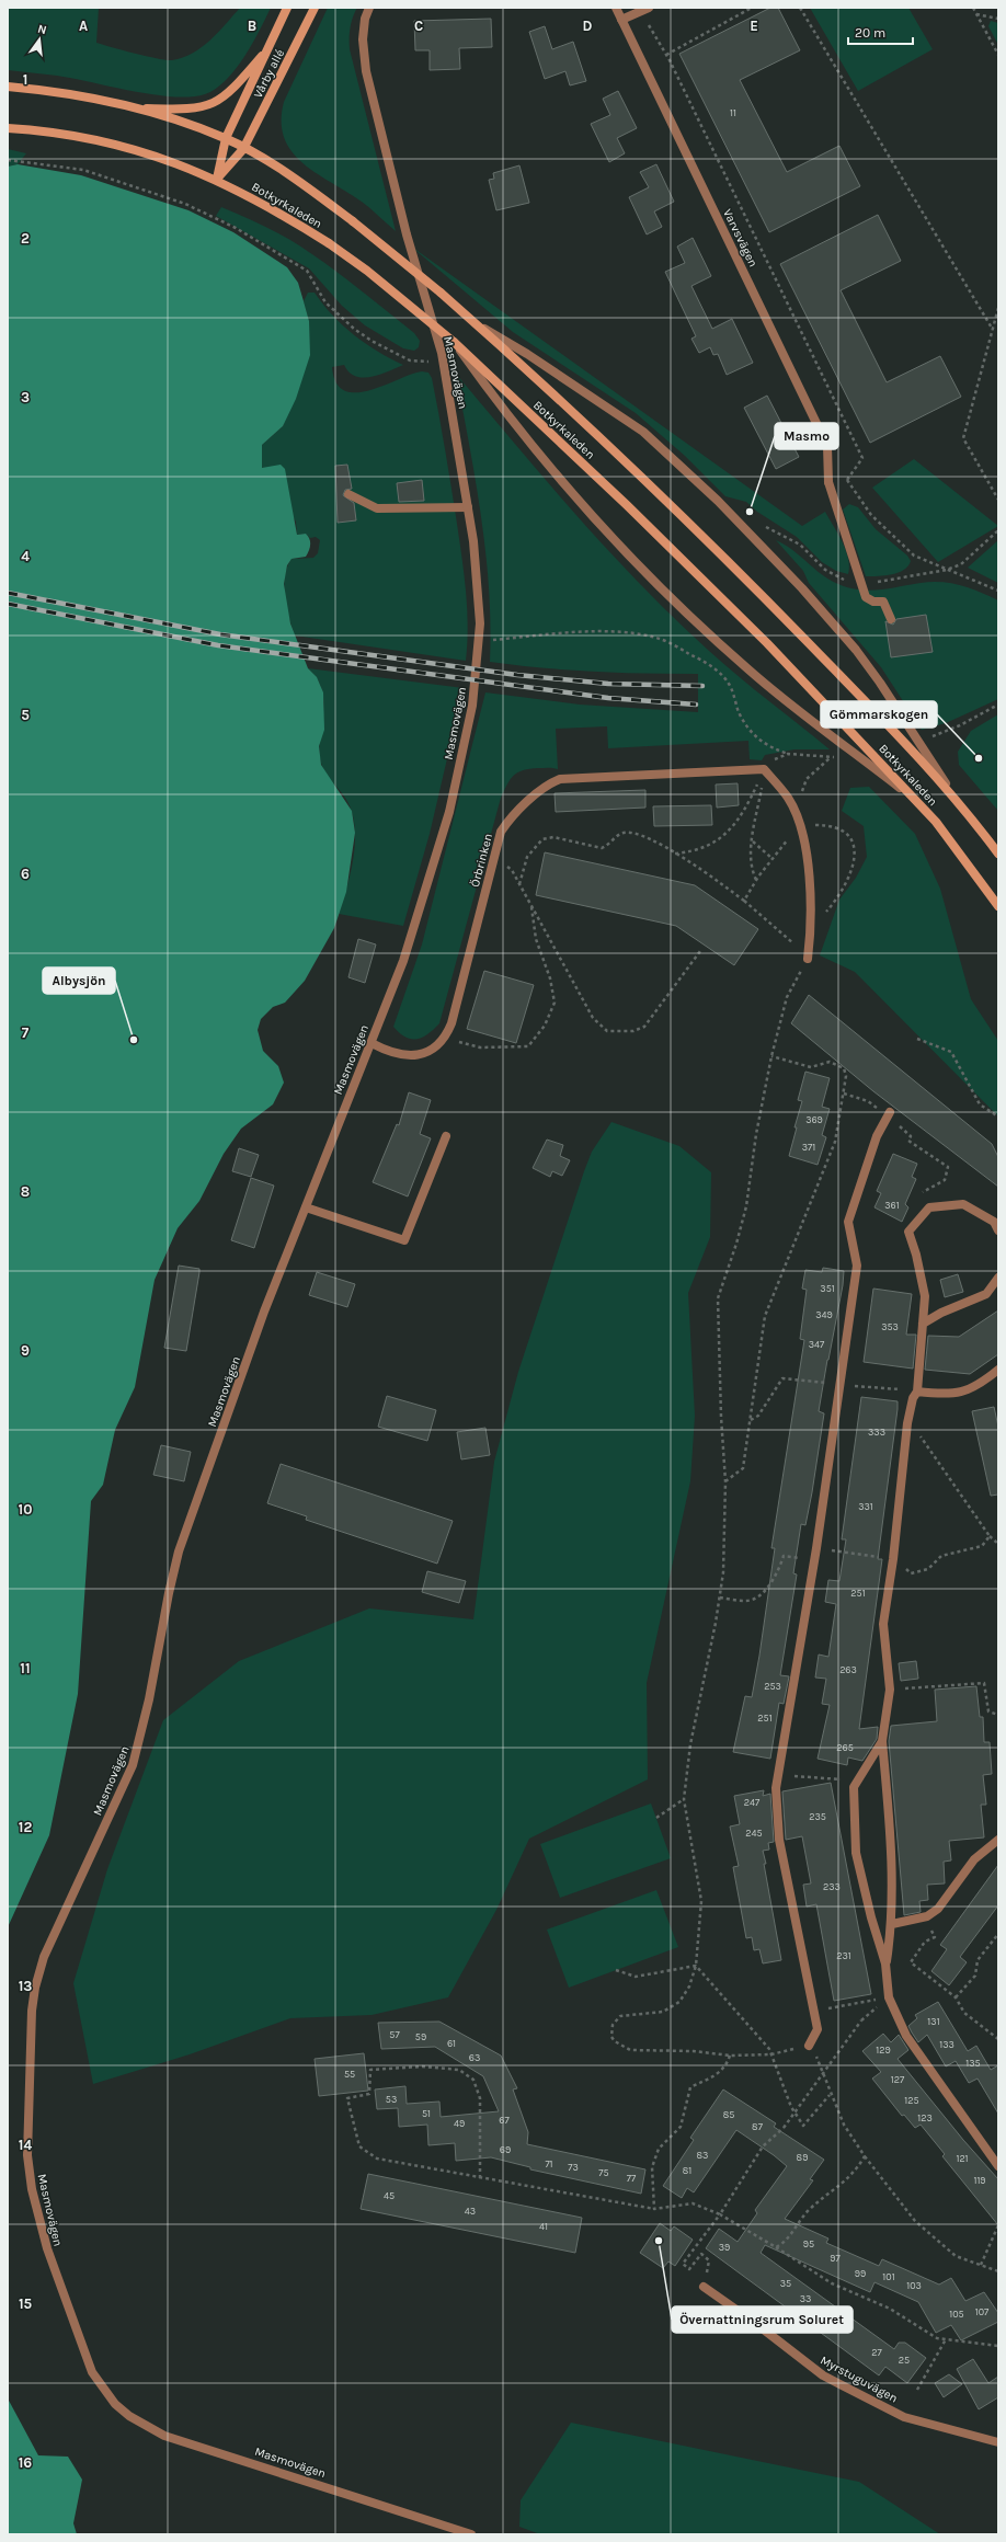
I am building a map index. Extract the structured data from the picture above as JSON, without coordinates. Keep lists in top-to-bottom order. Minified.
{"streets":{"main road":["Vårby allé","Botkyrkaleden"],"street":["Varvsvägen","Masmovägen","Örbrinken","Myrstuguvägen"]},"crossings":[["Vårby allé","Botkyrkaleden"]],"places":["Masmo","Gömmarskogen","Albysjön","Övernattningsrum Soluret"],"house_numbers":["11","369","371","361","351","349","353","347","333","331","251","263","253","251","265","247","235","245","233","231","131","57","59","61","133","129","63","135","55","127","53","125","51","85","123","67","49","87","69","83","89","121","71","73","81","75","77","119","45","43","41","95","39","97","99","101","35","103","33","107","105","27","25"],"scale_bar":"20 m","north":"top","grid":{"columns":["A","B","C","D","E"],"rows":["1","2","3","4","5","6","7","8","9","10","11","12","13","14","15","16"]}}
